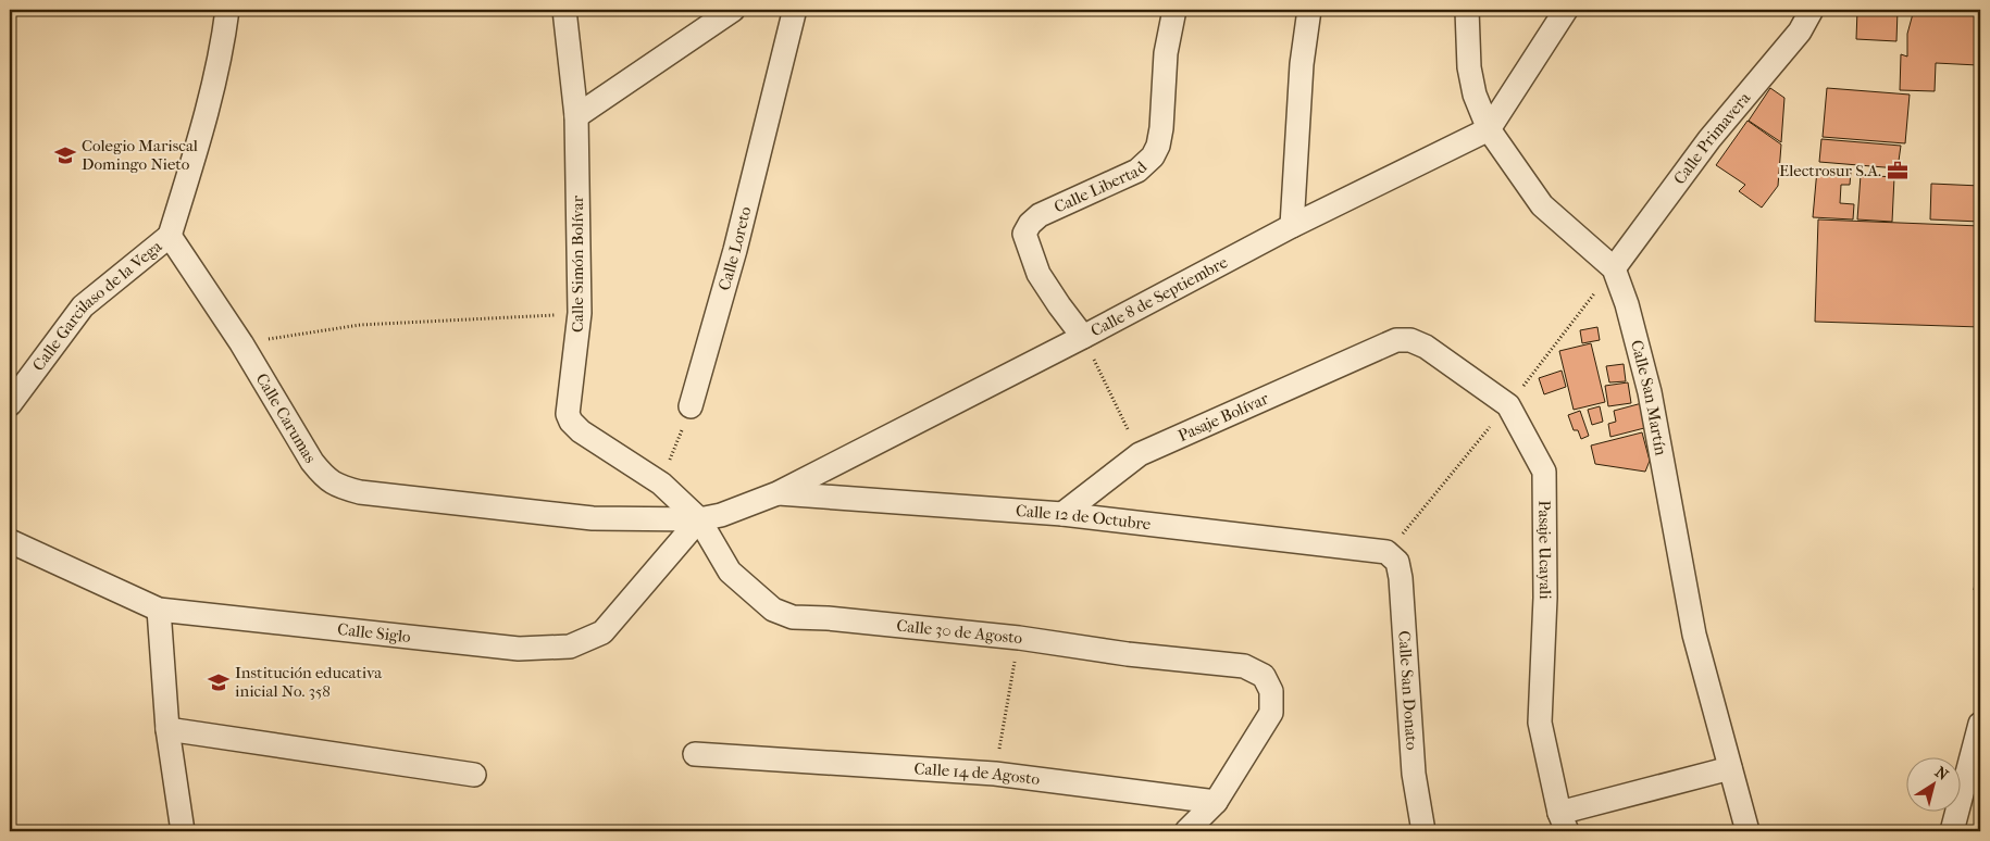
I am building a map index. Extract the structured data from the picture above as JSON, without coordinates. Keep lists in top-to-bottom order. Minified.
{"streets":{"street":["Calle Primavera","Calle Libertad","Calle Loreto","Calle Simón Bolívar","Calle 8 de Septiembre","Calle Garcilaso de la Vega","Calle San Martín","Calle Carumas","Pasaje Bolívar","Calle 12 de Octubre","Pasaje Ucayali","Calle Siglo","Calle 30 de Agosto","Calle San Donato","Calle 14 de Agosto"]},"crossings":[["Calle Primavera","Calle San Martín"],["Calle Libertad","Calle 8 de Septiembre"],["Calle Simón Bolívar","Calle 8 de Septiembre"],["Calle Simón Bolívar","Calle Carumas"],["Calle Simón Bolívar","Calle Siglo"],["Calle Simón Bolívar","Calle 30 de Agosto"],["Calle 8 de Septiembre","Calle San Martín"],["Calle 8 de Septiembre","Calle Carumas"],["Calle 8 de Septiembre","Calle 12 de Octubre"],["Calle 8 de Septiembre","Calle Siglo"],["Calle 8 de Septiembre","Calle 30 de Agosto"],["Calle Garcilaso de la Vega","Calle Carumas"],["Calle Carumas","Calle Siglo"],["Calle Carumas","Calle 30 de Agosto"],["Pasaje Bolívar","Calle 12 de Octubre"],["Pasaje Bolívar","Pasaje Ucayali"],["Calle 12 de Octubre","Calle San Donato"],["Calle Siglo","Calle 30 de Agosto"],["Calle 30 de Agosto","Calle 14 de Agosto"]],"places":{"school or university":["Colegio Mariscal Domingo Nieto","Institución educativa inicial No. 358"],"office":["Electrosur S.A."]},"north":"top right"}
